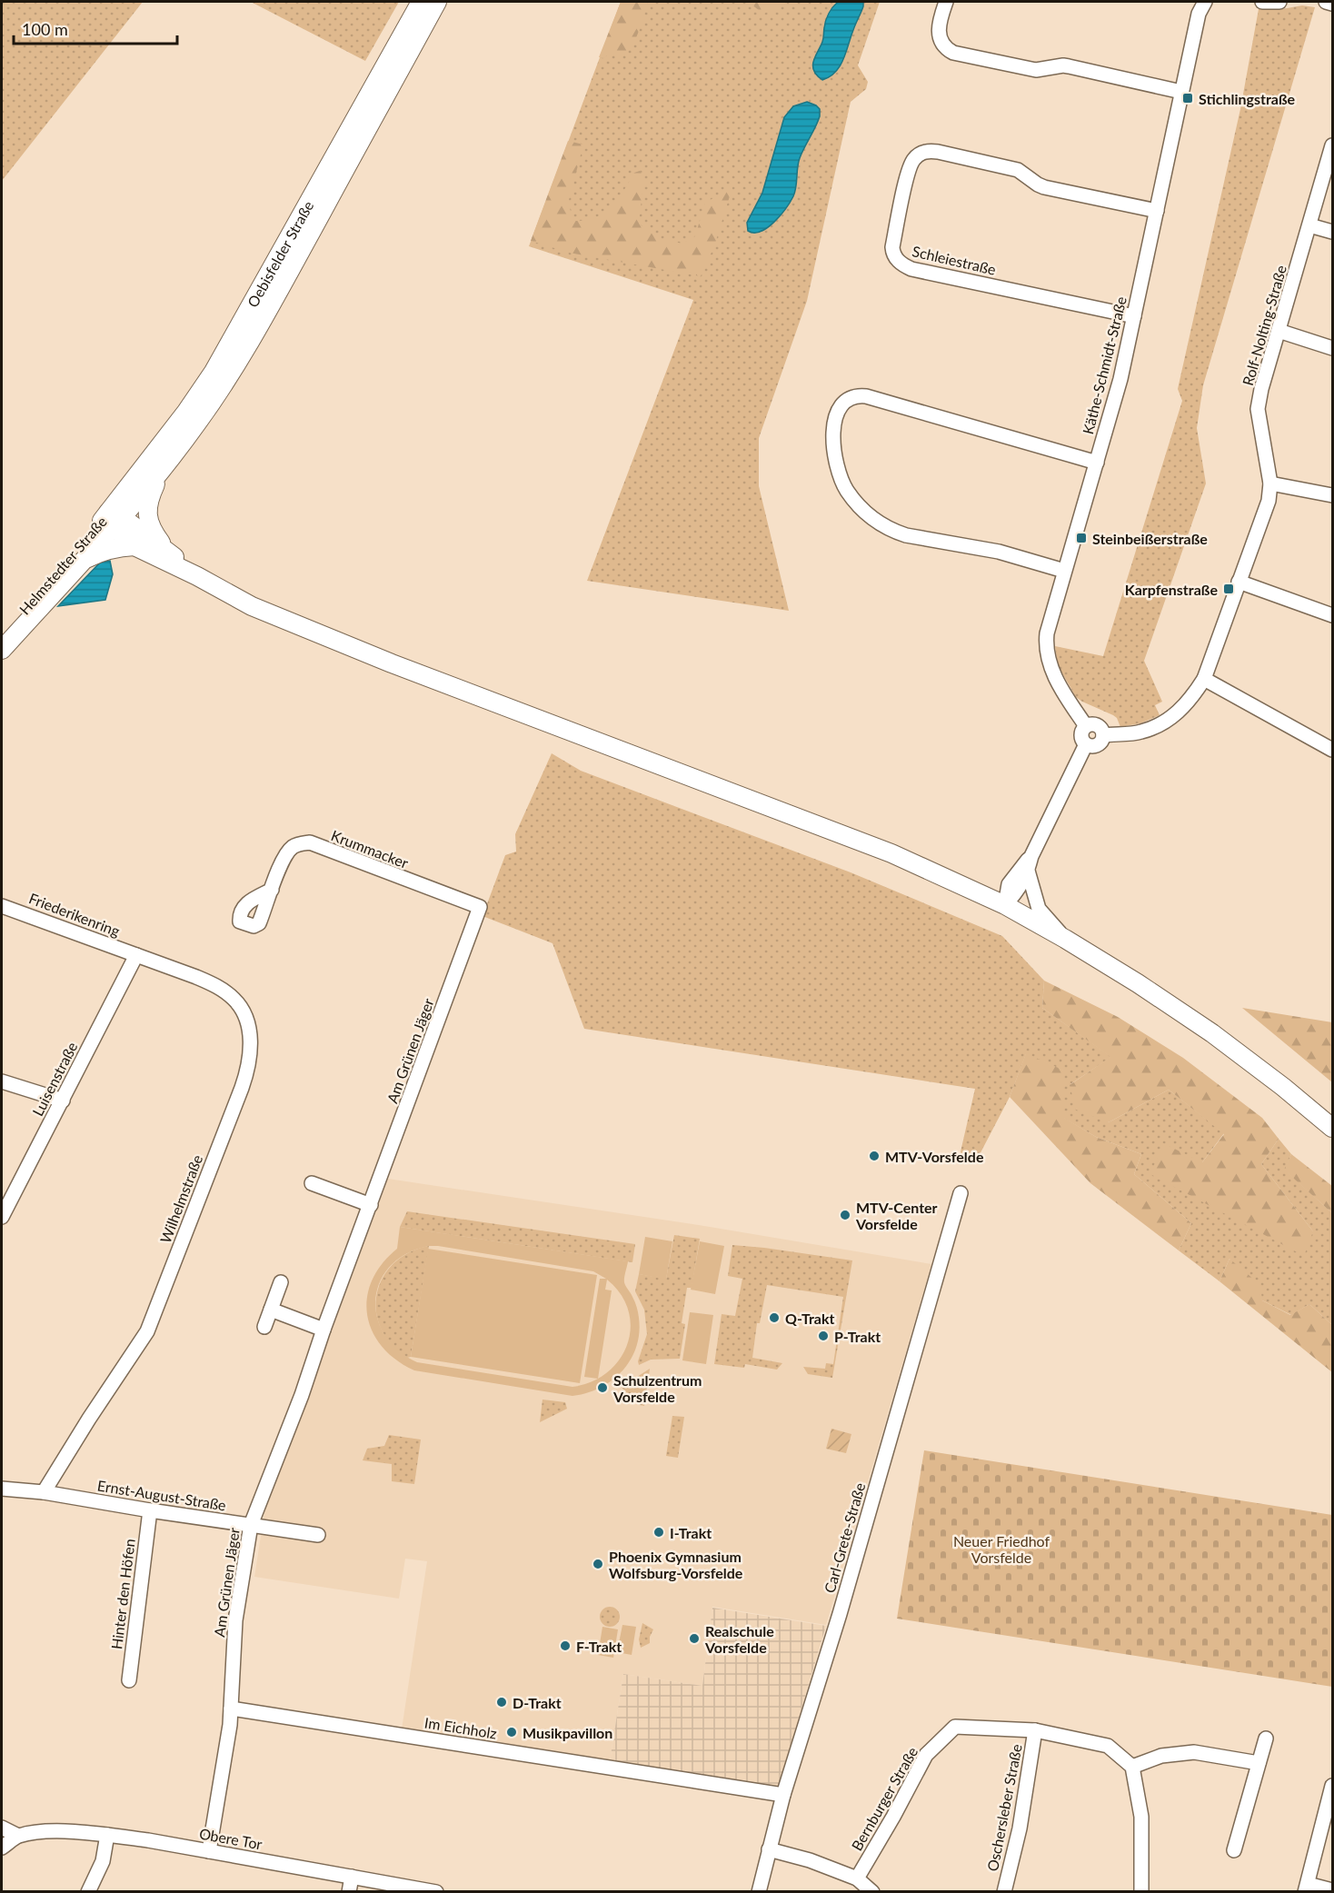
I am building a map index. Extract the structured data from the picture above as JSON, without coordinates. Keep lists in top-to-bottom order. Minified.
{"streets":{"main road":["Oebisfelder Straße","Helmstedter Straße"],"street":["Schleiestraße","Rolf-Nolting-Straße","Käthe-Schmidt-Straße","Krummacker","Friederikenring","Am Grünen Jäger","Luisenstraße","Wilhelmstraße","Ernst-August-Straße","Carl-Grete-Straße","Hinter den Höfen","Im Eichholz","Bernburger Straße","Oschersleber Straße","Obere Tor"]},"crossings":[["Oebisfelder Straße","Helmstedter Straße"],["Schleiestraße","Käthe-Schmidt-Straße"],["Rolf-Nolting-Straße","Käthe-Schmidt-Straße"],["Krummacker","Am Grünen Jäger"],["Friederikenring","Luisenstraße"],["Friederikenring","Wilhelmstraße"],["Am Grünen Jäger","Ernst-August-Straße"],["Am Grünen Jäger","Im Eichholz"],["Am Grünen Jäger","Obere Tor"],["Luisenstraße","Wilhelmstraße"],["Wilhelmstraße","Ernst-August-Straße"],["Ernst-August-Straße","Hinter den Höfen"],["Carl-Grete-Straße","Im Eichholz"],["Bernburger Straße","Oschersleber Straße"]],"parks":["Neuer Friedhof Vorsfelde"],"places":{"transit":["Stichlingstraße","Steinbeißerstraße","Karpfenstraße"],"other":["MTV-Vorsfelde","MTV-Center Vorsfelde","Q-Trakt","P-Trakt","Schulzentrum Vorsfelde","I-Trakt","Phoenix Gymnasium Wolfsburg-Vorsfelde","Realschule Vorsfelde","F-Trakt","D-Trakt","Musikpavillon"]},"scale_bar":"100 m"}
